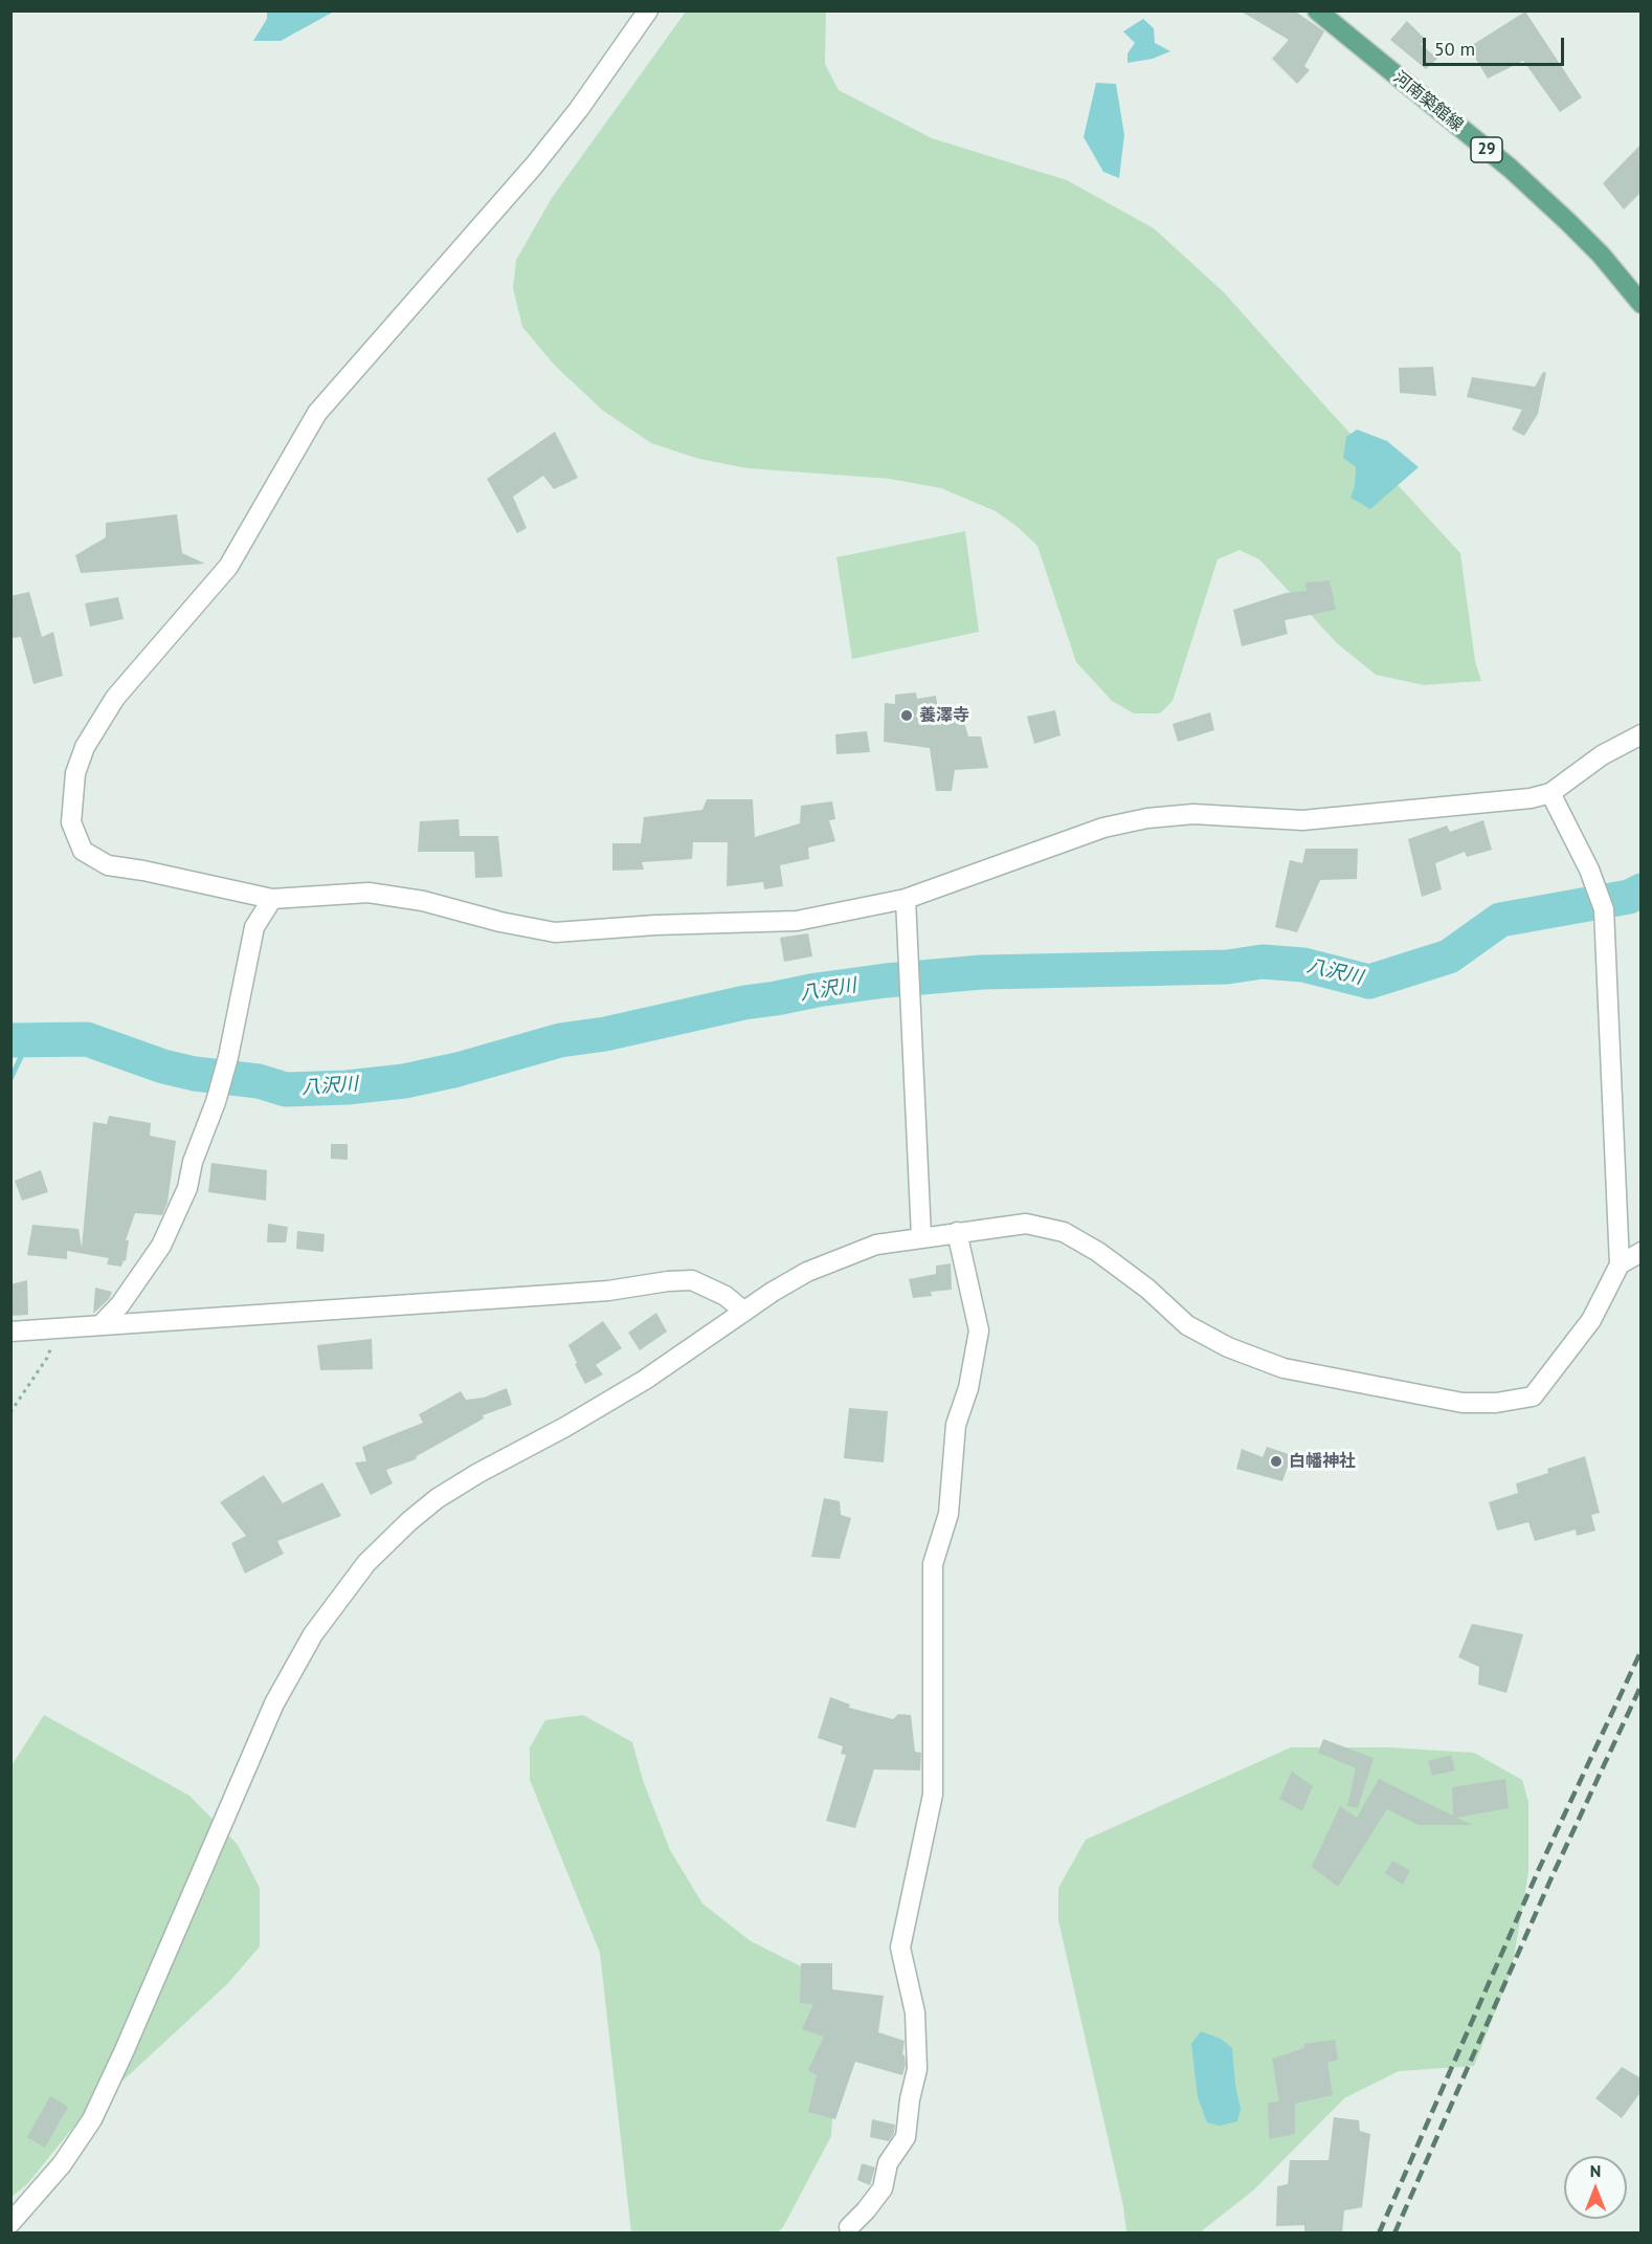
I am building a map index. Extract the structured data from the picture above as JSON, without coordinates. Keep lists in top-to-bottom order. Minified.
{"streets":{"main road":["河南築館線","29"]},"water":["八沢川"],"places":["養澤寺","白幡神社"],"scale_bar":"50 m","north":"top"}
